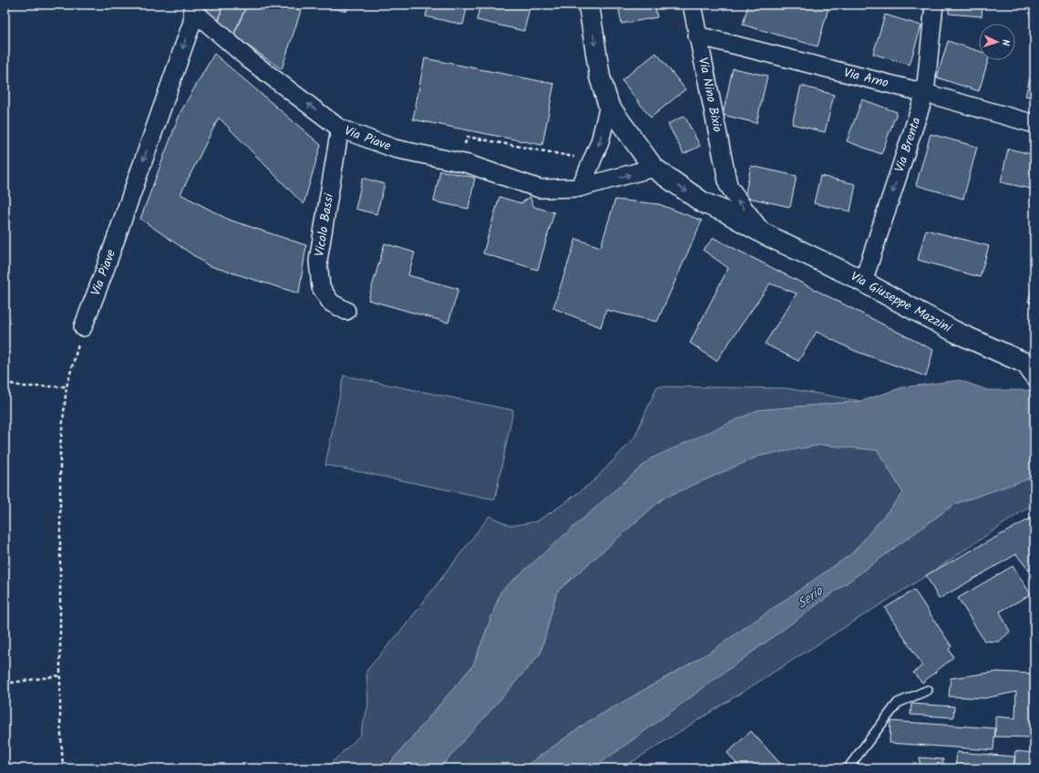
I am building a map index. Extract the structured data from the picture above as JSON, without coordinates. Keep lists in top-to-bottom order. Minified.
{"streets":{"street":["Via Arno","Via Nino Bixio","Via Piave","Via Brenta","Vicolo Bassi","Via Giuseppe Mazzini"]},"crossings":[["Via Arno","Via Nino Bixio"],["Via Arno","Via Brenta"],["Via Nino Bixio","Via Giuseppe Mazzini"],["Via Piave","Vicolo Bassi"],["Via Piave","Via Giuseppe Mazzini"],["Via Brenta","Via Giuseppe Mazzini"]],"one_way":["Via Brenta"],"water":["Serio"],"north":"right"}
